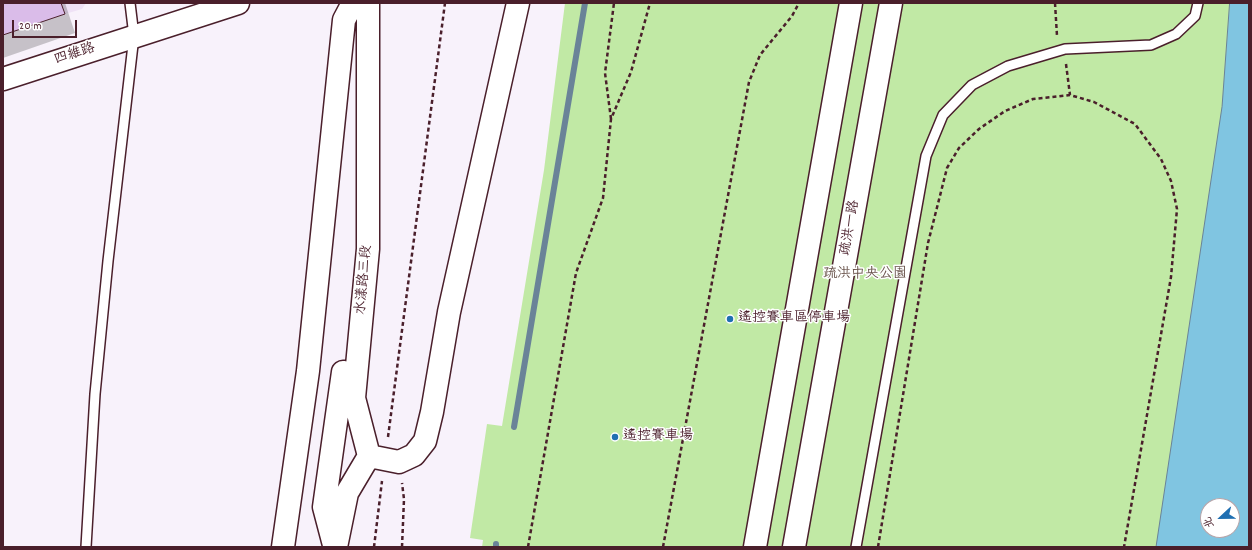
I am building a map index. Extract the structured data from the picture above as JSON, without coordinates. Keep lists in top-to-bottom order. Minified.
{"streets":{"street":["四維路","疏洪一路","水漾路三段"]},"parks":["疏洪中央公園"],"places":["遙控賽車區停車場","遙控賽車場"],"scale_bar":"20 m","north":"left"}
